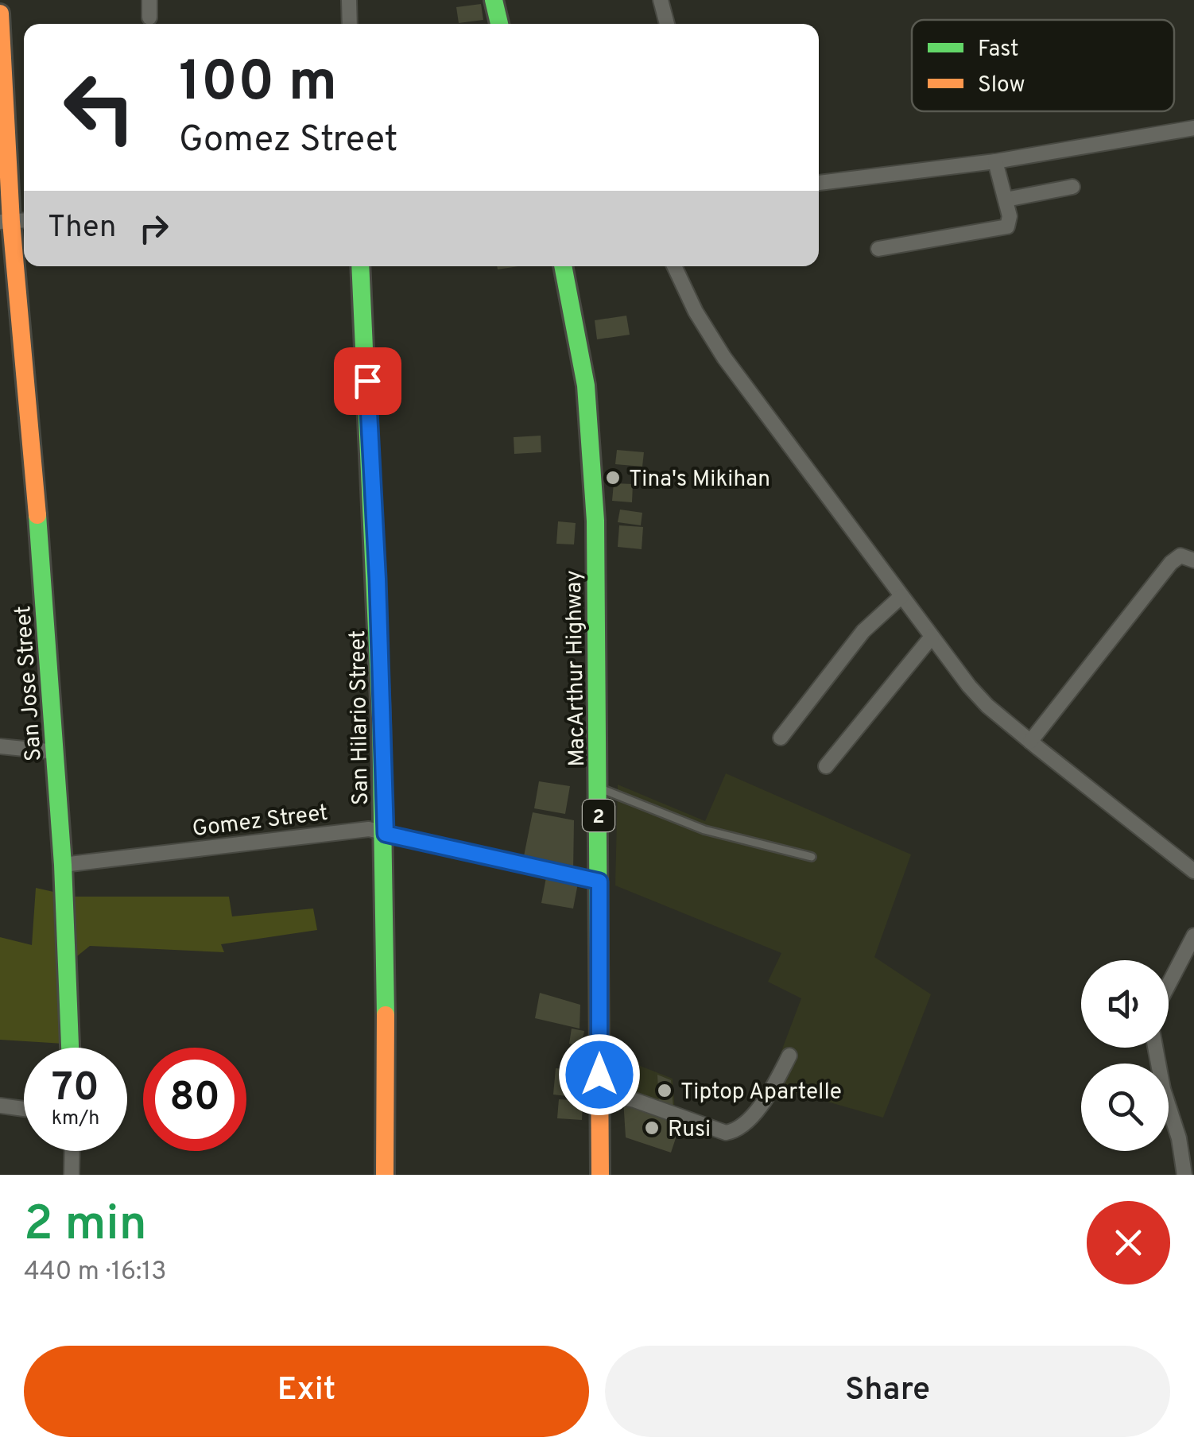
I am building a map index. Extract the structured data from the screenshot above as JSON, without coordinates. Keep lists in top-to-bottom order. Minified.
{"streets":{"main road":["MacArthur Highway","San Jose Street","San Hilario Street","2"],"street":["Gomez Street"]},"crossings":[["MacArthur Highway","Gomez Street"],["San Jose Street","Gomez Street"],["San Hilario Street","Gomez Street"]],"places":["Tina's Mikihan","Tiptop Apartelle","Rusi"],"legend":["Fast","Slow"],"page":{"turn":["100 m","Gomez Street"],"then":"Then","speed":"70 km/h","limit":"80","heading":["2 min","440 m · 16:13"],"buttons":["Exit","Share"]}}
